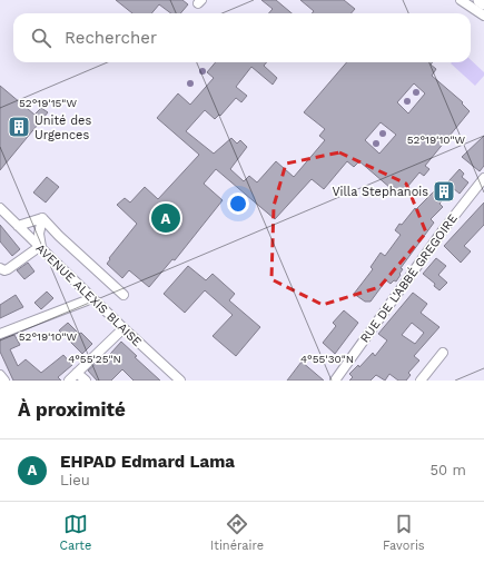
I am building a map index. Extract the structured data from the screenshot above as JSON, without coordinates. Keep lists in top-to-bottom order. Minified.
{"streets":{"street":["RUE DE L'ABBÉ GREGOIRE","AVENUE ALEXIS BLAISE"]},"places":{"building":["Unité des Urgences","Villa Stephanois"]},"page":{"search":"Rechercher","pins":"A","heading":"À proximité","list":[{"mark":"A","name":"EHPAD Edmard Lama","note":"Lieu","value":"50 m"}],"nav":["Carte","Itinéraire","Favoris"]},"coordinates":["52°19'15\"W","52°19'10\"W","4°55'25\"N","4°55'30\"N"]}
